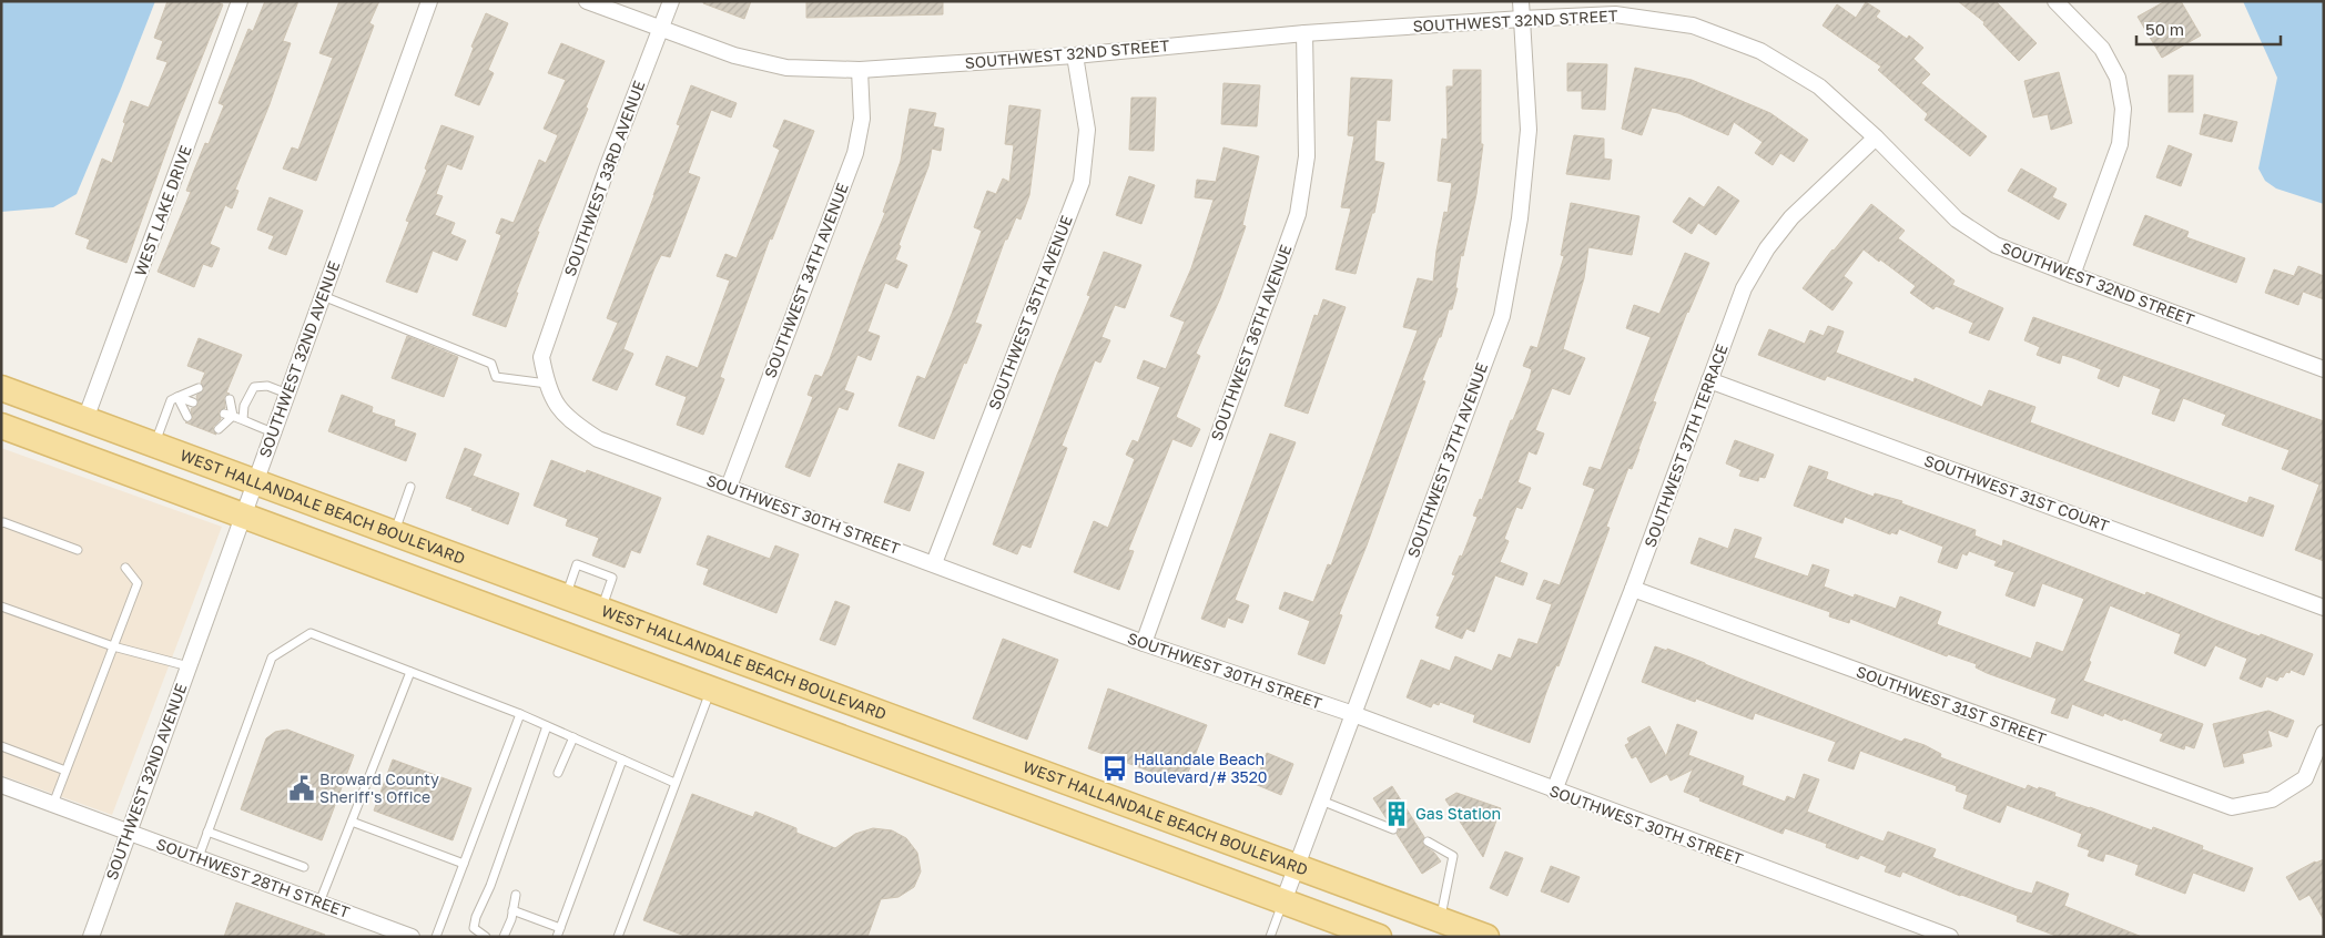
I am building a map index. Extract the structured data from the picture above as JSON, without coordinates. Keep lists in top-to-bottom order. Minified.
{"streets":{"main road":["WEST HALLANDALE BEACH BOULEVARD"],"street":["SOUTHWEST 32ND STREET","SOUTHWEST 33RD AVENUE","WEST LAKE DRIVE","SOUTHWEST 34TH AVENUE","SOUTHWEST 35TH AVENUE","SOUTHWEST 36TH AVENUE","SOUTHWEST 32ND AVENUE","SOUTHWEST 37TH TERRACE","SOUTHWEST 37TH AVENUE","SOUTHWEST 31ST COURT","SOUTHWEST 30TH STREET","SOUTHWEST 31ST STREET","SOUTHWEST 28TH STREET"]},"crossings":[["SOUTHWEST 32ND STREET","SOUTHWEST 33RD AVENUE"],["SOUTHWEST 32ND STREET","SOUTHWEST 34TH AVENUE"],["SOUTHWEST 32ND STREET","SOUTHWEST 35TH AVENUE"],["SOUTHWEST 32ND STREET","SOUTHWEST 36TH AVENUE"],["SOUTHWEST 32ND STREET","SOUTHWEST 37TH TERRACE"],["SOUTHWEST 32ND STREET","SOUTHWEST 37TH AVENUE"],["SOUTHWEST 33RD AVENUE","SOUTHWEST 30TH STREET"],["WEST LAKE DRIVE","WEST HALLANDALE BEACH BOULEVARD"],["SOUTHWEST 34TH AVENUE","SOUTHWEST 30TH STREET"],["SOUTHWEST 35TH AVENUE","SOUTHWEST 30TH STREET"],["SOUTHWEST 36TH AVENUE","SOUTHWEST 30TH STREET"],["SOUTHWEST 32ND AVENUE","WEST HALLANDALE BEACH BOULEVARD"],["SOUTHWEST 32ND AVENUE","SOUTHWEST 28TH STREET"],["SOUTHWEST 37TH TERRACE","SOUTHWEST 31ST COURT"],["SOUTHWEST 37TH TERRACE","SOUTHWEST 30TH STREET"],["SOUTHWEST 37TH TERRACE","SOUTHWEST 31ST STREET"],["SOUTHWEST 37TH AVENUE","WEST HALLANDALE BEACH BOULEVARD"],["SOUTHWEST 37TH AVENUE","SOUTHWEST 30TH STREET"]],"places":{"bus stop":["Hallandale Beach Boulevard/# 3520"],"public building":["Broward County Sheriff's Office"],"building":["Gas Station"]},"scale_bar":"50 m"}
